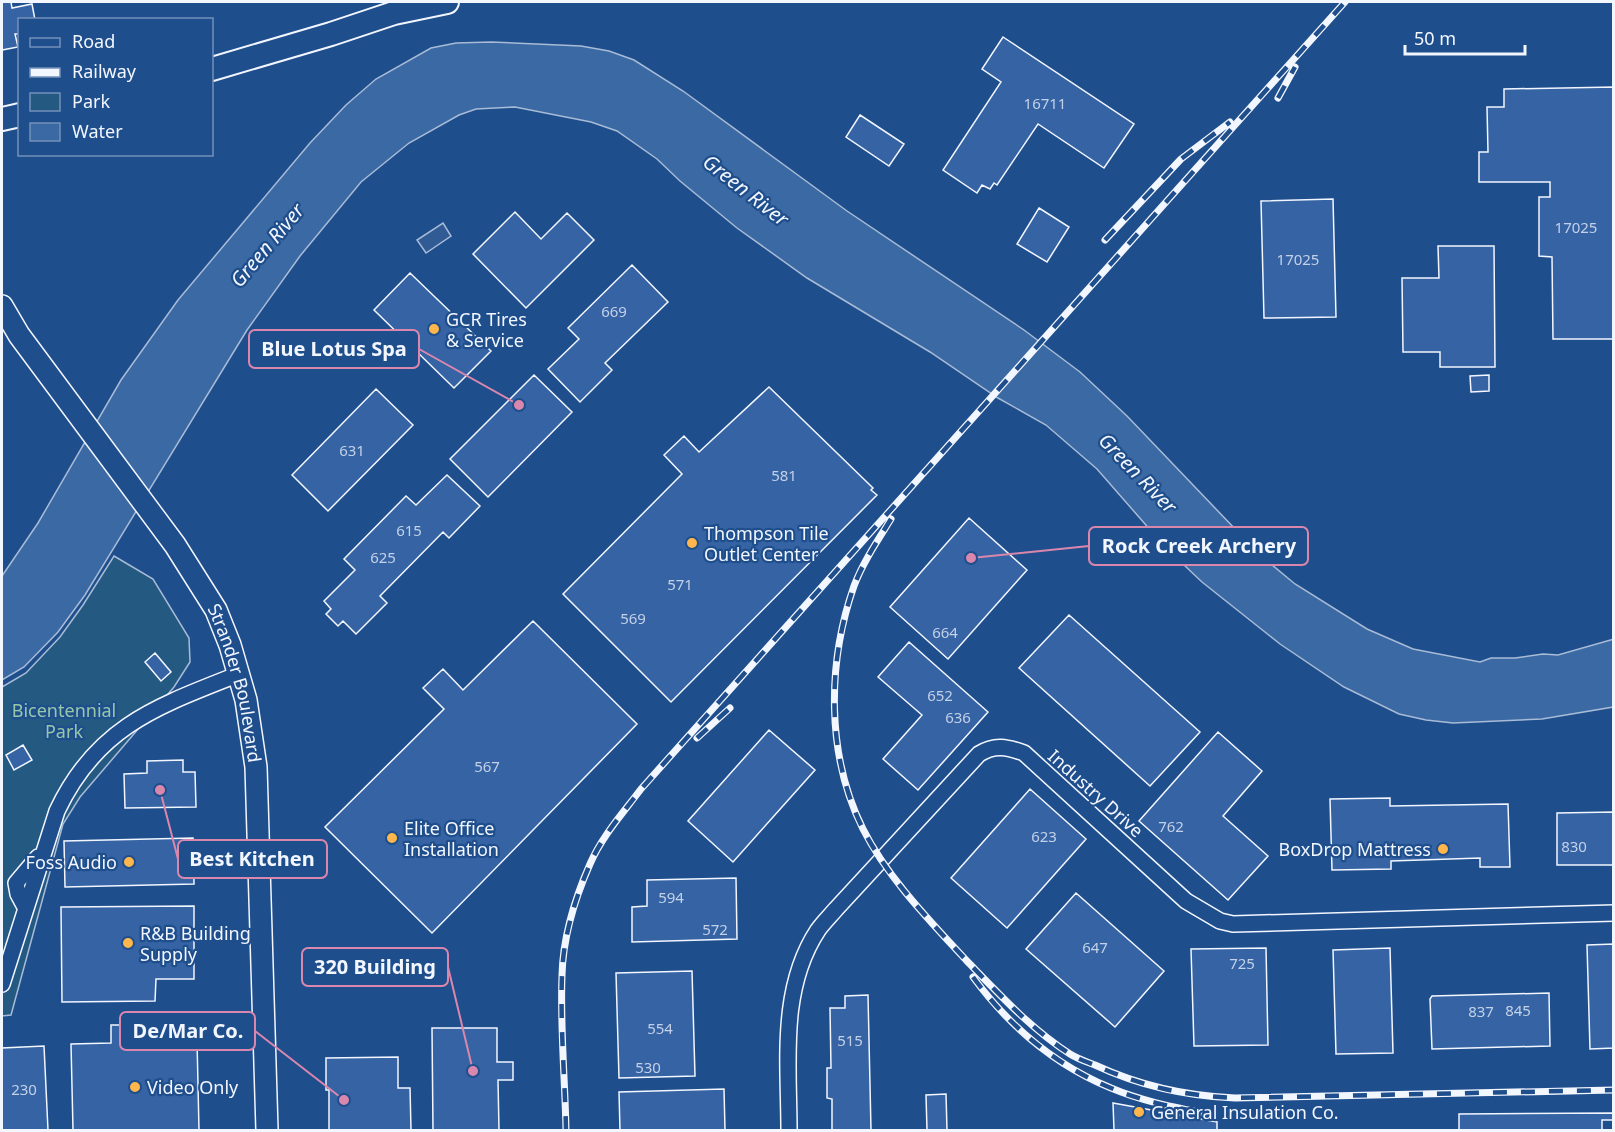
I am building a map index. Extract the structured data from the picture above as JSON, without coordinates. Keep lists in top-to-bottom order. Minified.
{"streets":{"main road":["Strander Boulevard"],"street":["Industry Drive"]},"water":["Green River"],"parks":["Bicentennial Park"],"places":["GCR Tires & Service","Blue Lotus Spa","Thompson Tile Outlet Center","Rock Creek Archery","Best Kitchen","Elite Office Installation","BoxDrop Mattress","Foss Audio","R&B Building Supply","320 Building","Video Only","De/Mar Co.","General Insulation Co."],"house_numbers":["16711","17025","17025","669","631","581","615","625","571","569","664","652","636","567","762","623","830","594","572","647","725","845","837","554","515","530","230"],"legend":["Road","Railway","Park","Water"],"scale_bar":"50 m"}
